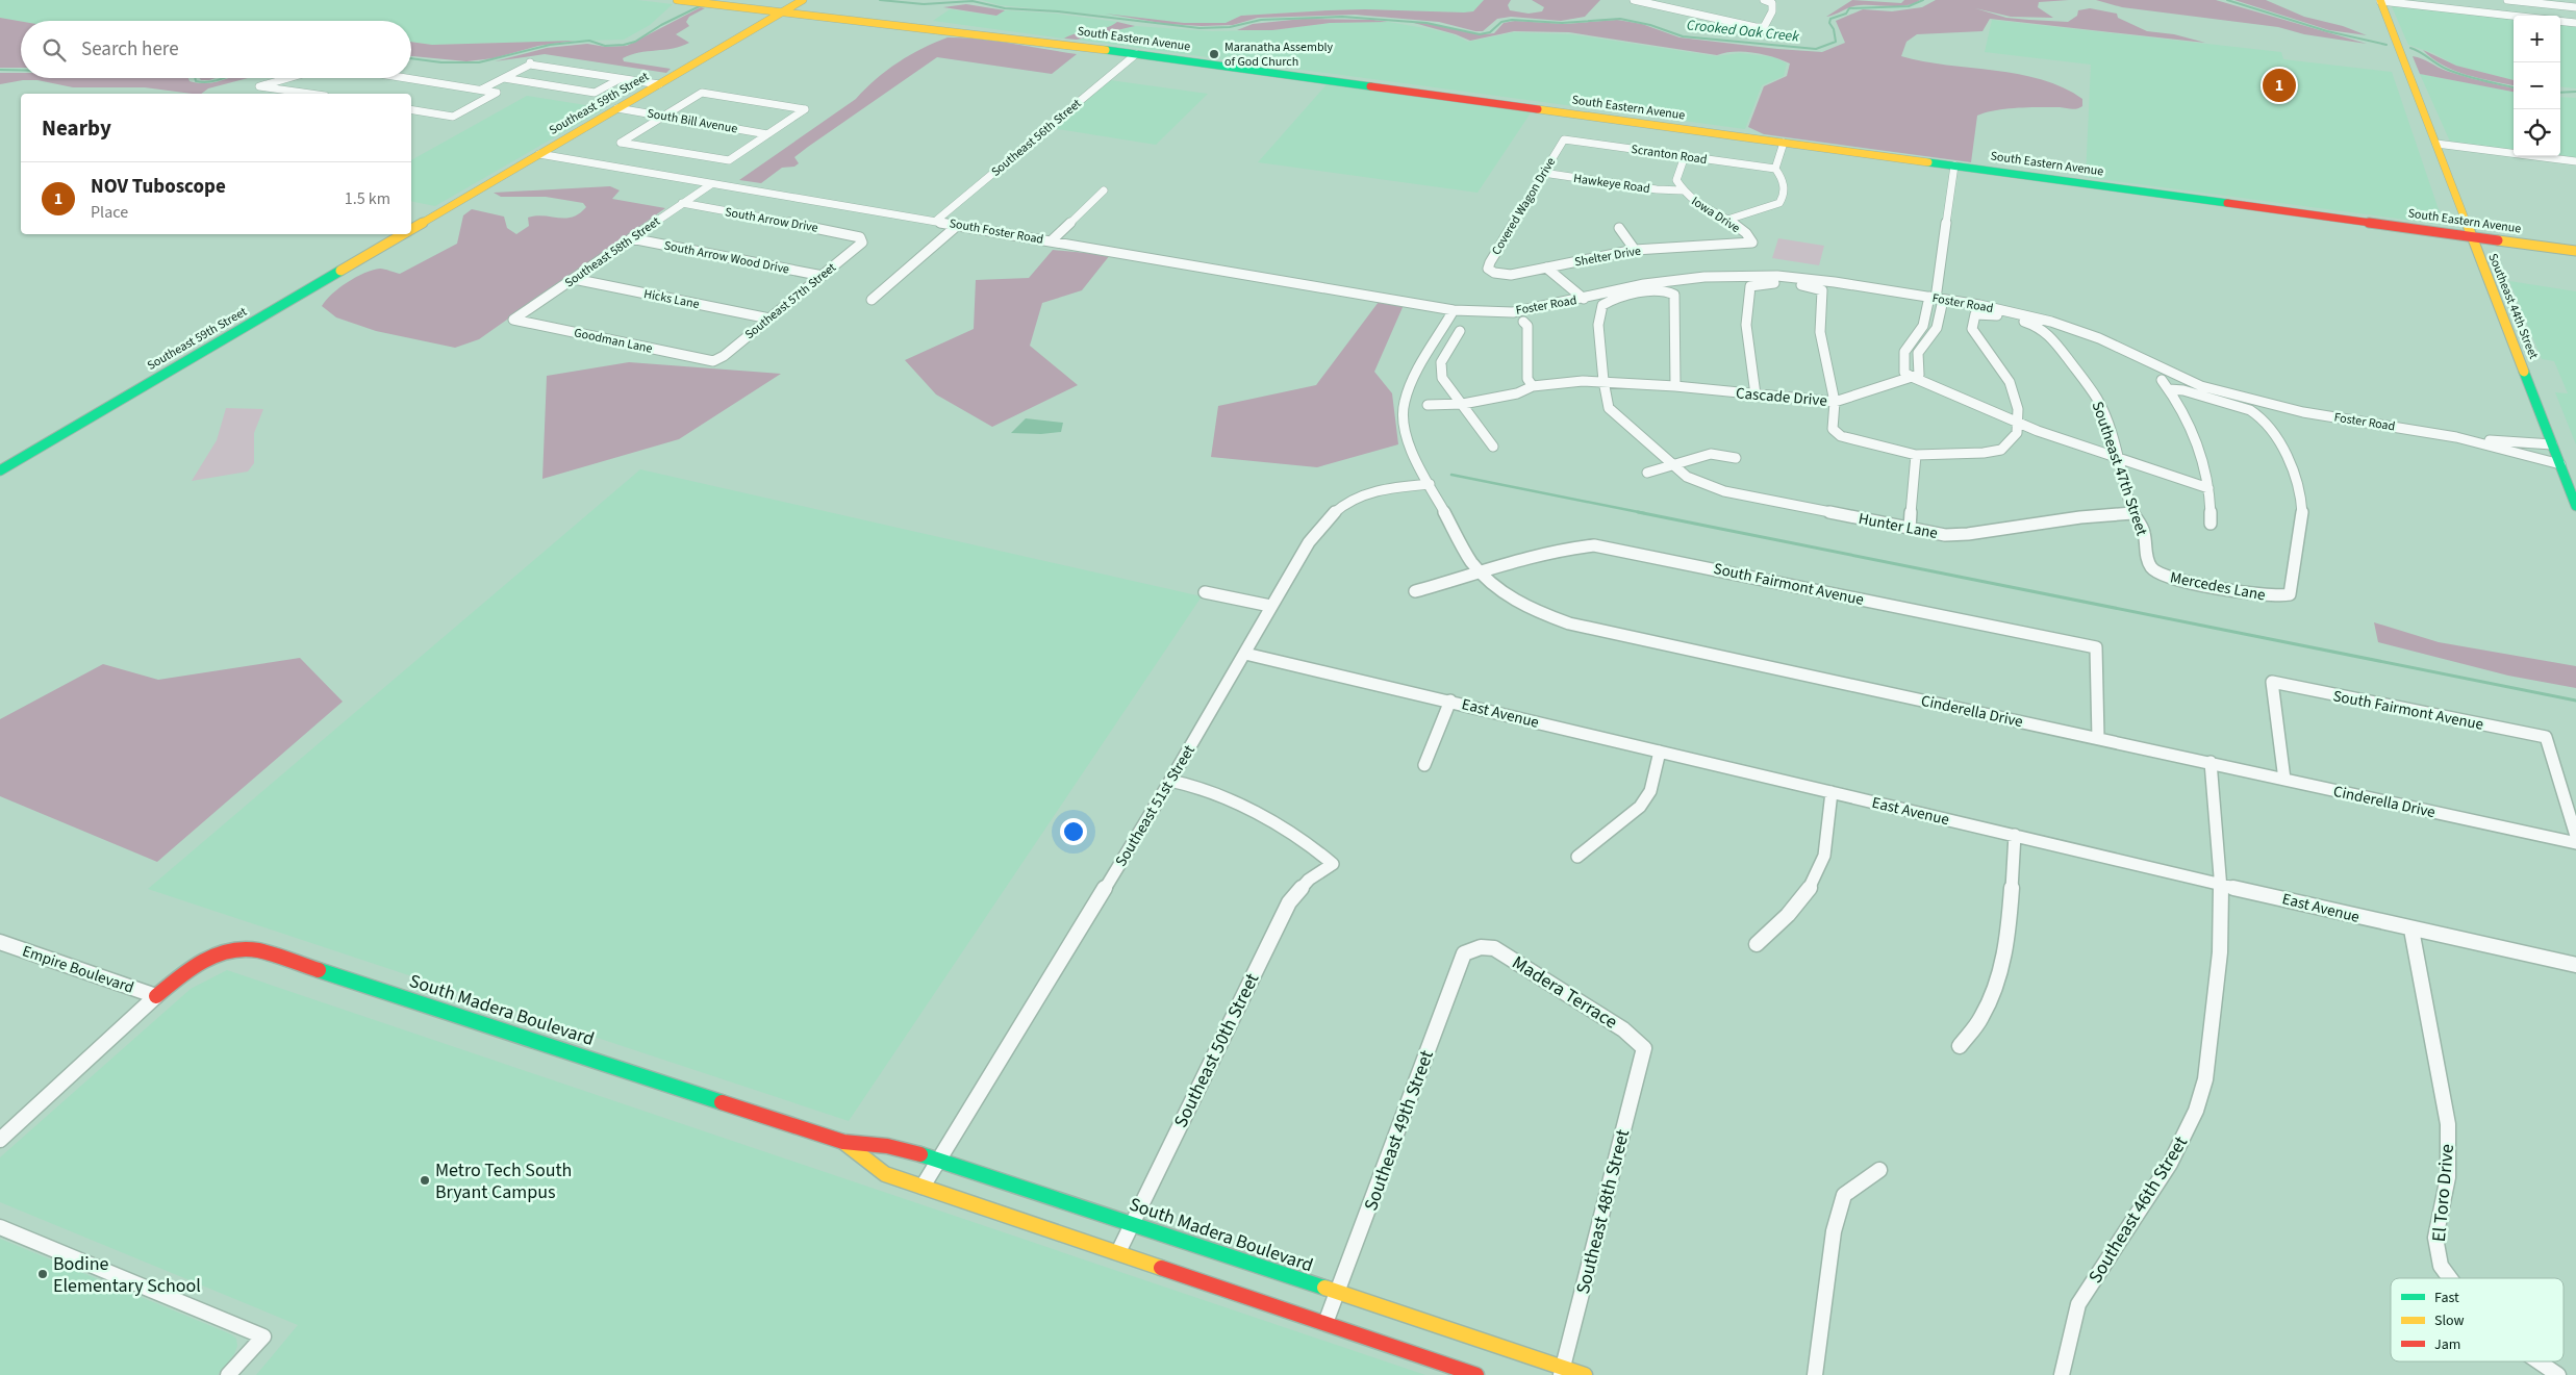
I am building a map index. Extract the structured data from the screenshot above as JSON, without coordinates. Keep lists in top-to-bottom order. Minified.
{"streets":{"main road":["South Eastern Avenue","Southeast 59th Street","Southeast 44th Street","South Madera Boulevard"],"street":["South Bill Avenue","Southeast 56th Street","Scranton Road","Hawkeye Road","Covered Wagon Drive","Iowa Drive","South Arrow Drive","South Foster Road","Southeast 58th Street","Shelter Drive","South Arrow Wood Drive","Hicks Lane","Southeast 57th Street","Foster Road","Goodman Lane","Cascade Drive","Southeast 47th Street","Hunter Lane","South Fairmont Avenue","Mercedes Lane","Cinderella Drive","East Avenue","Southeast 51st Street","Empire Boulevard","Madera Terrace","Southeast 50th Street","Southeast 49th Street","El Toro Drive","Southeast 46th Street","Southeast 48th Street"]},"crossings":[["South Eastern Avenue","Southeast 59th Street"],["South Eastern Avenue","Southeast 56th Street"],["South Eastern Avenue","Southeast 44th Street"],["Southeast 59th Street","South Bill Avenue"],["Southeast 59th Street","South Foster Road"],["Southeast 56th Street","South Foster Road"],["Scranton Road","Covered Wagon Drive"],["Scranton Road","Iowa Drive"],["Hawkeye Road","Covered Wagon Drive"],["Hawkeye Road","Iowa Drive"],["Covered Wagon Drive","Shelter Drive"],["Iowa Drive","Shelter Drive"],["South Arrow Drive","Southeast 58th Street"],["South Arrow Drive","Southeast 57th Street"],["South Foster Road","Southeast 58th Street"],["South Foster Road","Foster Road"],["South Foster Road","Cinderella Drive"],["Southeast 58th Street","South Arrow Wood Drive"],["Southeast 58th Street","Hicks Lane"],["Southeast 58th Street","Goodman Lane"],["South Arrow Wood Drive","Southeast 57th Street"],["Hicks Lane","Southeast 57th Street"],["Southeast 57th Street","Goodman Lane"],["Foster Road","Southeast 44th Street"],["Foster Road","Cinderella Drive"],["Cascade Drive","Hunter Lane"],["Southeast 47th Street","Hunter Lane"],["Southeast 47th Street","Mercedes Lane"],["South Fairmont Avenue","Cinderella Drive"],["Cinderella Drive","Southeast 51st Street"],["Cinderella Drive","Southeast 46th Street"],["East Avenue","Southeast 51st Street"],["East Avenue","El Toro Drive"],["East Avenue","Southeast 46th Street"],["Southeast 51st Street","South Madera Boulevard"],["Southeast 51st Street","Southeast 50th Street"],["Empire Boulevard","South Madera Boulevard"],["Madera Terrace","Southeast 49th Street"],["Madera Terrace","Southeast 48th Street"],["South Madera Boulevard","Southeast 50th Street"],["South Madera Boulevard","Southeast 49th Street"],["South Madera Boulevard","Southeast 48th Street"]],"water":["Crooked Oak Creek"],"places":["Maranatha Assembly of God Church","Metro Tech South Bryant Campus","Bodine Elementary School"],"legend":["Fast","Slow","Jam"],"page":{"map_buttons":["+","−"],"search":"Search here","pins":"1","heading":"Nearby","list":[{"mark":"1","name":"NOV Tuboscope","note":"Place","value":"1.5 km"}]}}
